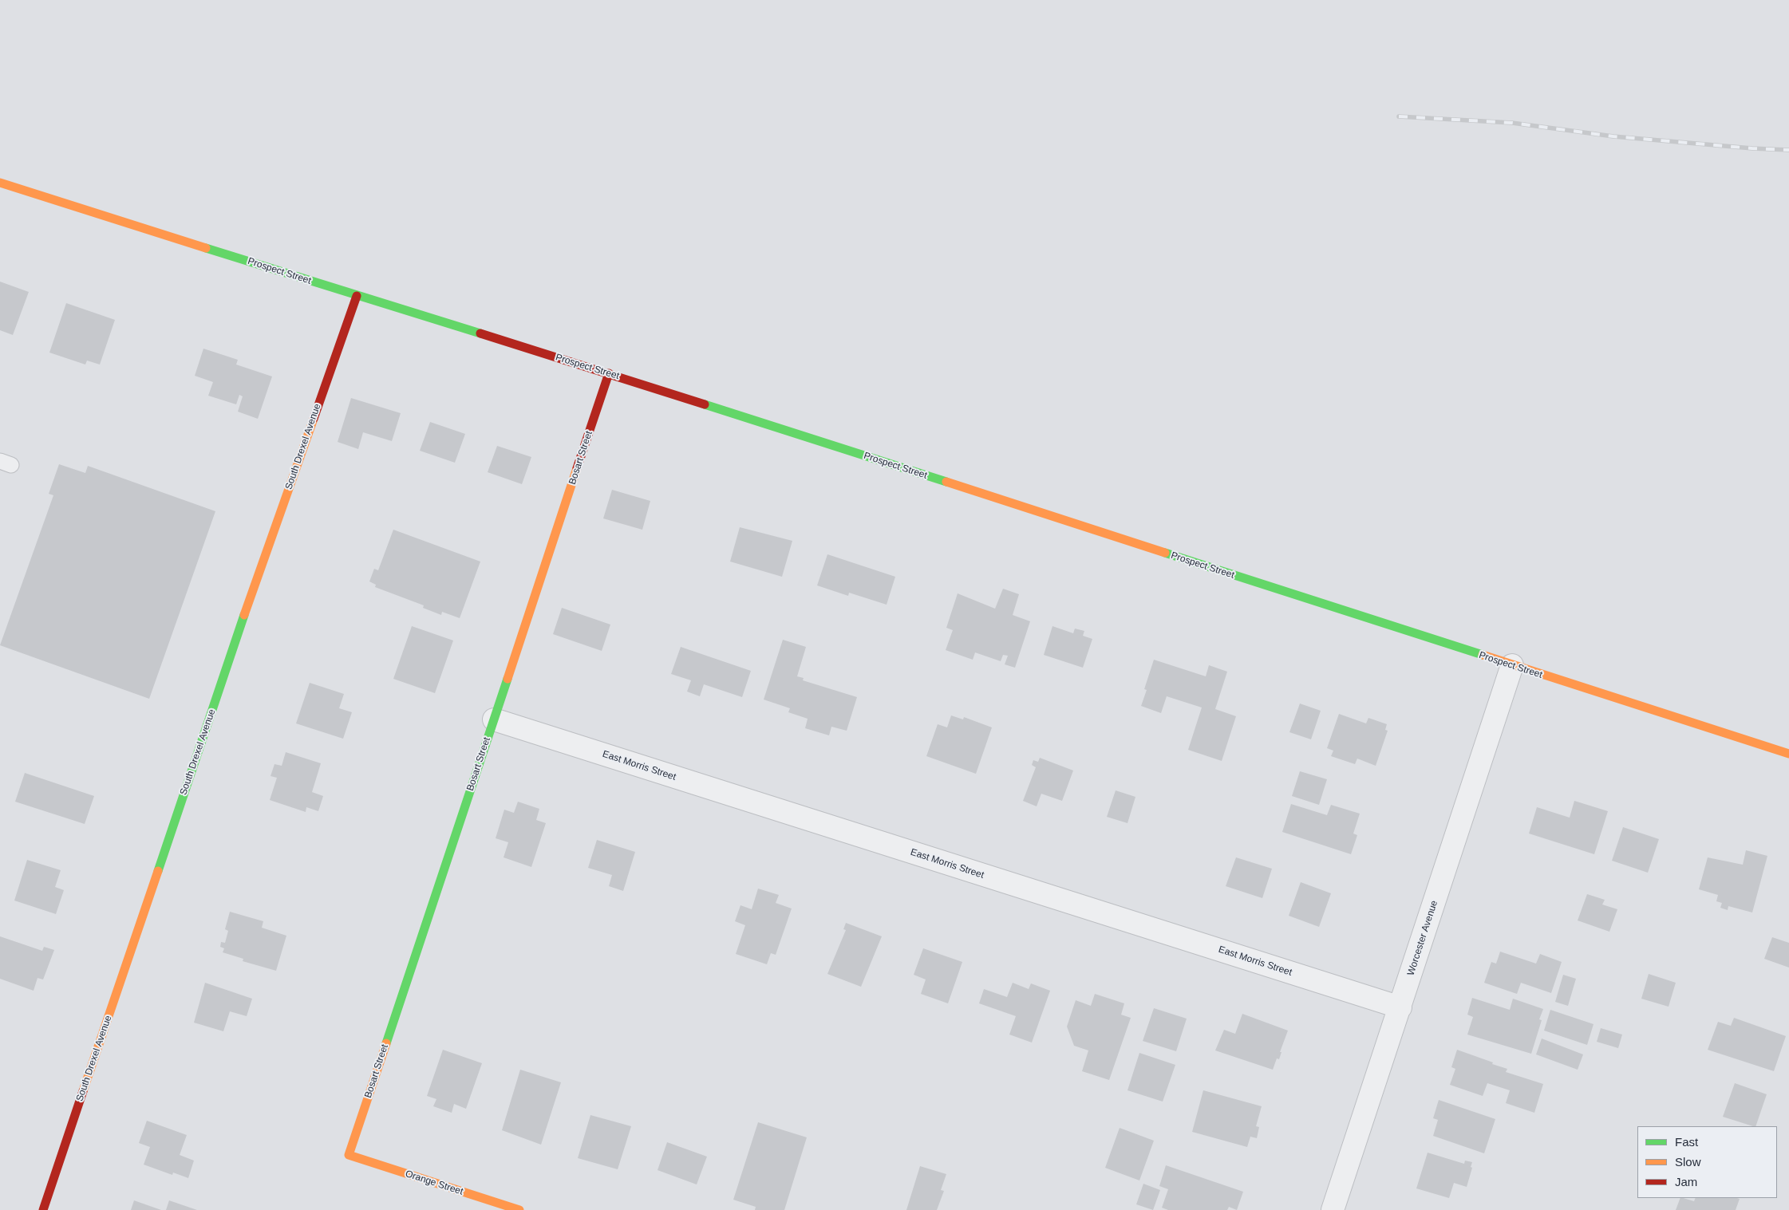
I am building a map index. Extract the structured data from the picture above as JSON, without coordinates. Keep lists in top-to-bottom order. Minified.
{"streets":{"street":["Prospect Street","South Drexel Avenue","Bosart Street","East Morris Street","Worcester Avenue","Orange Street"]},"crossings":[["Prospect Street","South Drexel Avenue"],["Prospect Street","Bosart Street"],["Prospect Street","Worcester Avenue"],["Bosart Street","East Morris Street"],["Bosart Street","Orange Street"],["East Morris Street","Worcester Avenue"]],"legend":["Fast","Slow","Jam"]}
